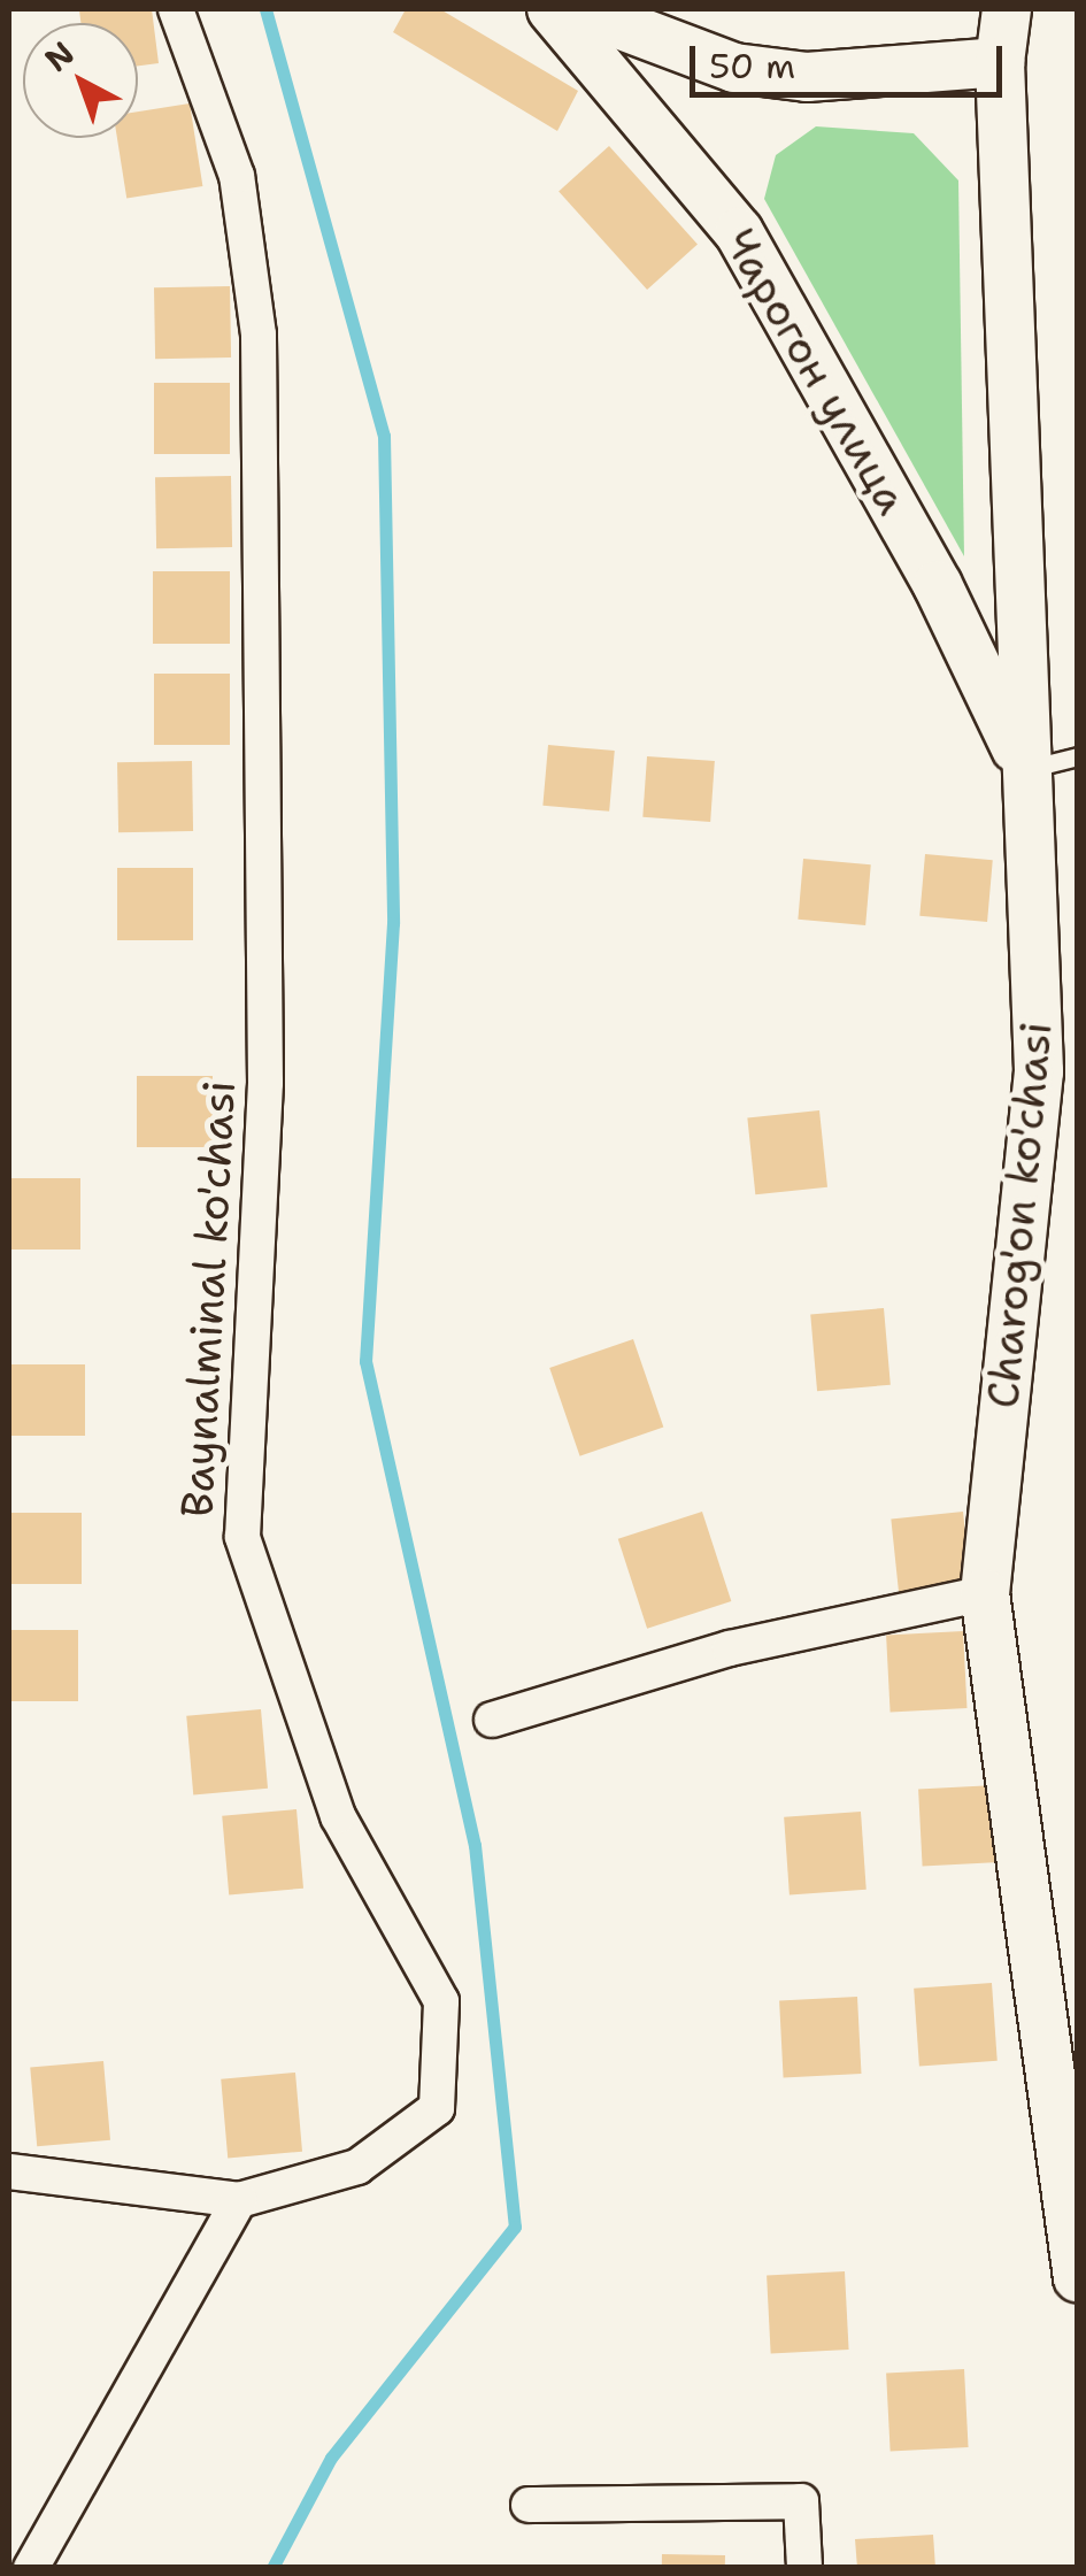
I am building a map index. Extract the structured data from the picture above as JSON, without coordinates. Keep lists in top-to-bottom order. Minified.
{"streets":{"main road":["Чарогон улица","Charog'on ko'chasi"],"street":["Baynalminal ko'chasi"]},"crossings":[["Чарогон улица","Charog'on ko'chasi"]],"scale_bar":"50 m","north":"top left"}
